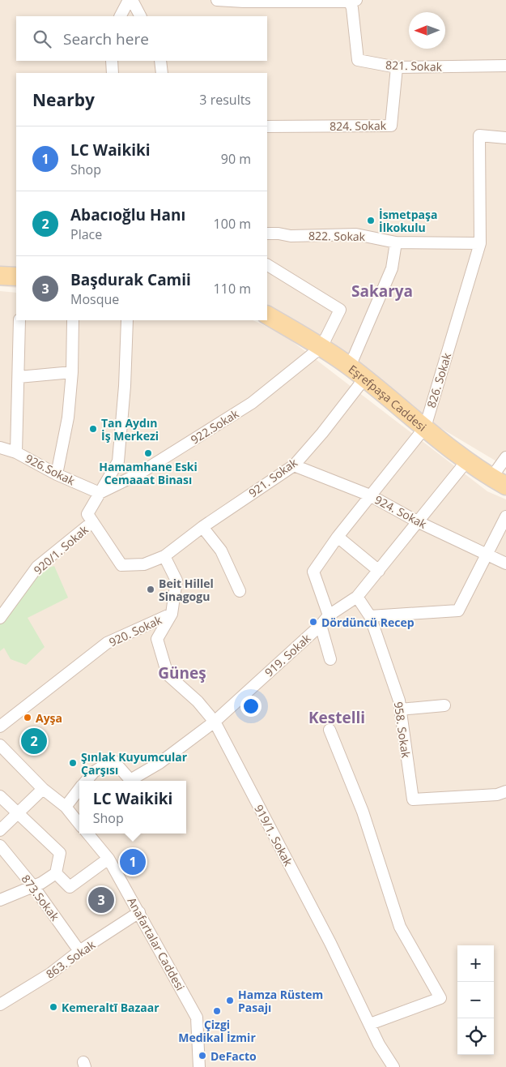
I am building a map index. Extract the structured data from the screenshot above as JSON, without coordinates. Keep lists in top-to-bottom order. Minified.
{"streets":{"main road":["Eşrefpaşa Caddesi"],"street":["821. Sokak","824. Sokak","822. Sokak","826. Sokak","922.Sokak","926.Sokak","921. Sokak","924. Sokak","920/1. Sokak","920. Sokak","919. Sokak","958. Sokak","919/1. Sokak","873.Sokak","Anafartalar Caddesi","863. Sokak"]},"crossings":[["821. Sokak","824. Sokak"],["822. Sokak","826. Sokak"],["826. Sokak","Eşrefpaşa Caddesi"],["826. Sokak","924. Sokak"],["826. Sokak","919. Sokak"],["Eşrefpaşa Caddesi","922.Sokak"],["Eşrefpaşa Caddesi","921. Sokak"],["Eşrefpaşa Caddesi","919. Sokak"],["922.Sokak","926.Sokak"],["921. Sokak","924. Sokak"],["921. Sokak","920. Sokak"],["924. Sokak","919. Sokak"],["920. Sokak","919/1. Sokak"],["919. Sokak","958. Sokak"],["919. Sokak","919/1. Sokak"],["873.Sokak","863. Sokak"],["Anafartalar Caddesi","863. Sokak"]],"districts":["Sakarya","Güneş","Kestelli"],"places":["İsmetpaşa İlkokulu","Tan Aydın İş Merkezi","Hamamhane Eski Cemaaat Binası","Beit Hillel Sinagogu","Dördüncü Recep","Ayşa","Şınlak Kuyumcular Çarşısı","Hamza Rüstem Pasajı","Kemeraltī Bazaar","Çizgi Medikal İzmir","DeFacto"],"north":"left","page":{"search":"Search here","heading":["Nearby","3 results"],"list":[{"mark":"1","name":"LC Waikiki","note":"Shop","value":"90 m"},{"mark":"2","name":"Abacıoğlu Hanı","note":"Place","value":"100 m"},{"mark":"3","name":"Başdurak Camii","note":"Mosque","value":"110 m"}],"pins":["2","1","3"],"popup":["LC Waikiki","Shop"],"map_buttons":["+","−"]}}
